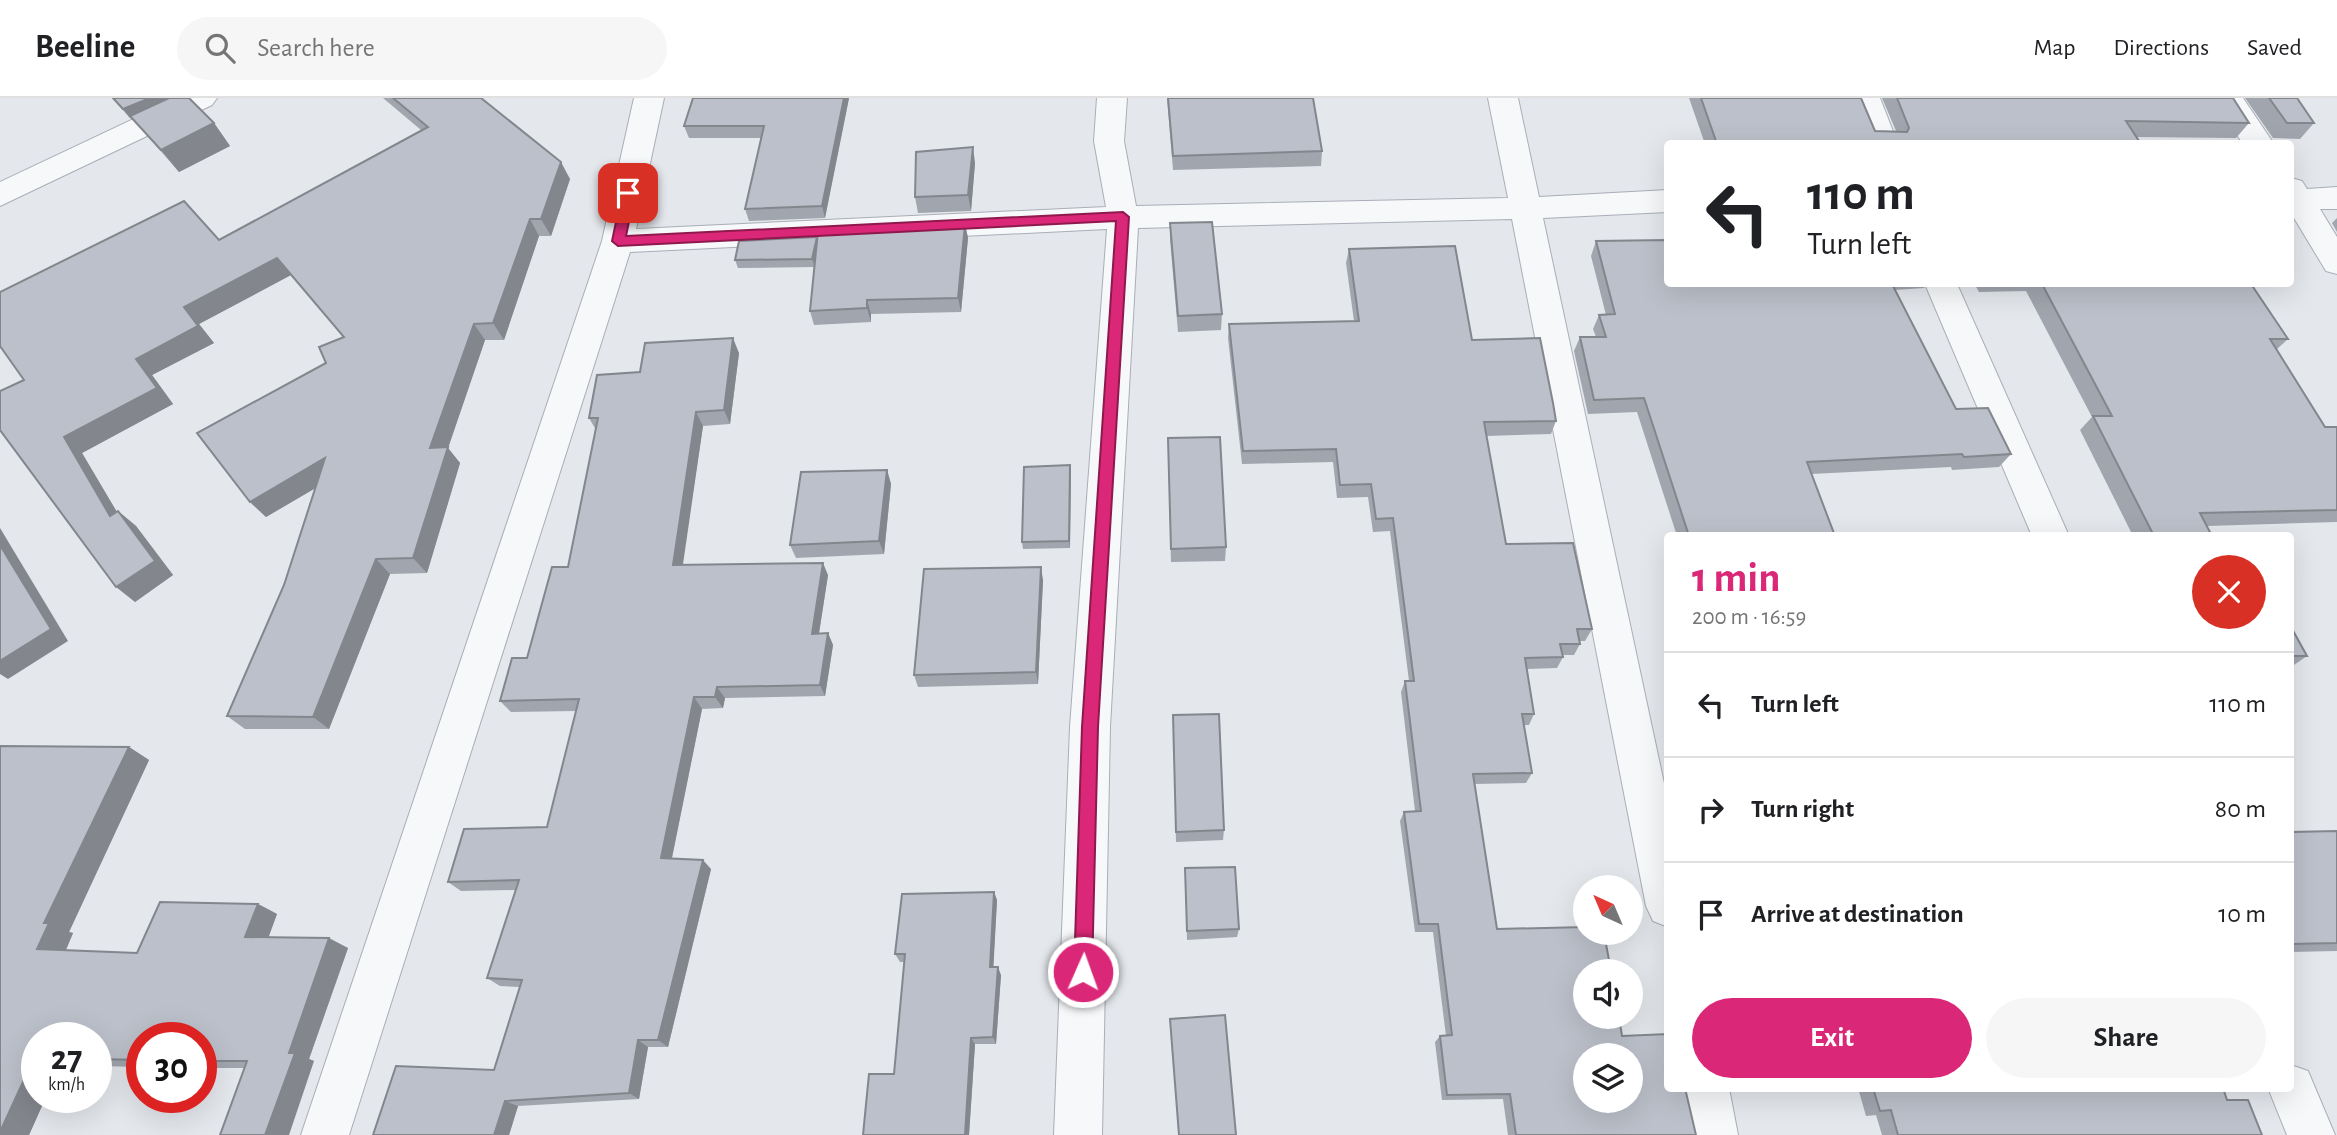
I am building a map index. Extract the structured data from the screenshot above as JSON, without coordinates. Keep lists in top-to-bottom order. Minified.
{"north":"top left","page":{"header":"Beeline","search":"Search here","nav":["Map","Directions","Saved"],"turn":["110 m","Turn left"],"heading":["1 min","200 m · 16:59"],"list":[{"name":"Turn left","value":"110 m"},{"name":"Turn right","value":"80 m"},{"name":"Arrive at destination","value":"10 m"}],"buttons":["Exit","Share"],"speed":"27 km/h","limit":"30"}}
